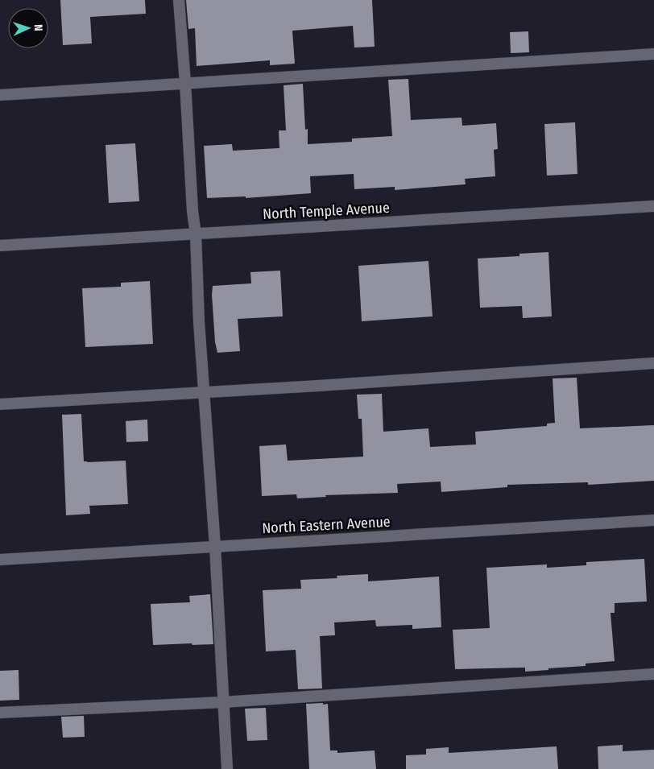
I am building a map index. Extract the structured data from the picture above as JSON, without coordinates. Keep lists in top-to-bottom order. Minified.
{"streets":{"street":["North Temple Avenue","North Eastern Avenue"]},"north":"right"}
